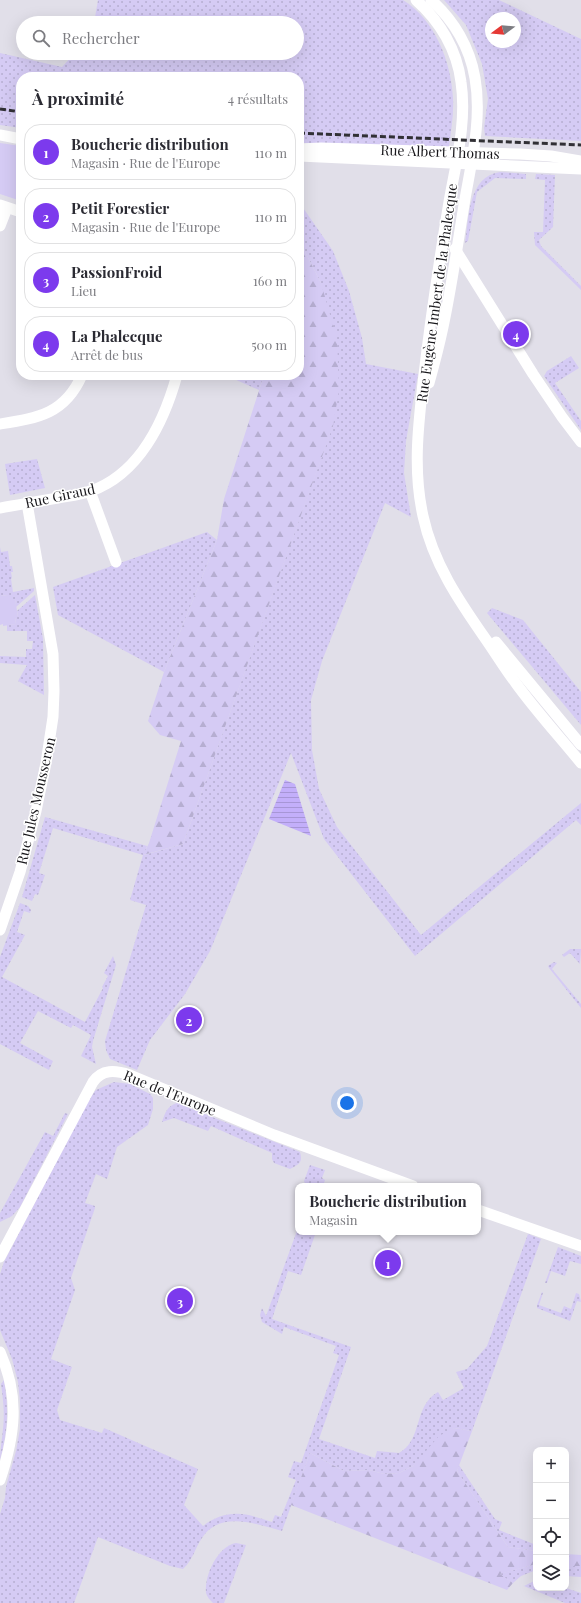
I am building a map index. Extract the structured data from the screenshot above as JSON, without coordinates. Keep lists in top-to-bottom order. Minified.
{"streets":{"street":["Rue Albert Thomas","Rue Eugène Imbert de la Phalecque","Rue Giraud","Rue Jules Mousseron","Rue de l'Europe"]},"crossings":[["Rue Albert Thomas","Rue Eugène Imbert de la Phalecque"],["Rue Giraud","Rue Jules Mousseron"]],"north":"left","page":{"search":"Rechercher","heading":["À proximité","4 résultats"],"list":[{"mark":"1","name":"Boucherie distribution","note":"Magasin · Rue de l'Europe","value":"110 m"},{"mark":"2","name":"Petit Forestier","note":"Magasin · Rue de l'Europe","value":"110 m"},{"mark":"3","name":"PassionFroid","note":"Lieu","value":"160 m"},{"mark":"4","name":"La Phalecque","note":"Arrêt de bus","value":"500 m"}],"pins":["4","2","1","3"],"popup":["Boucherie distribution","Magasin"],"map_buttons":["+","−"]}}
